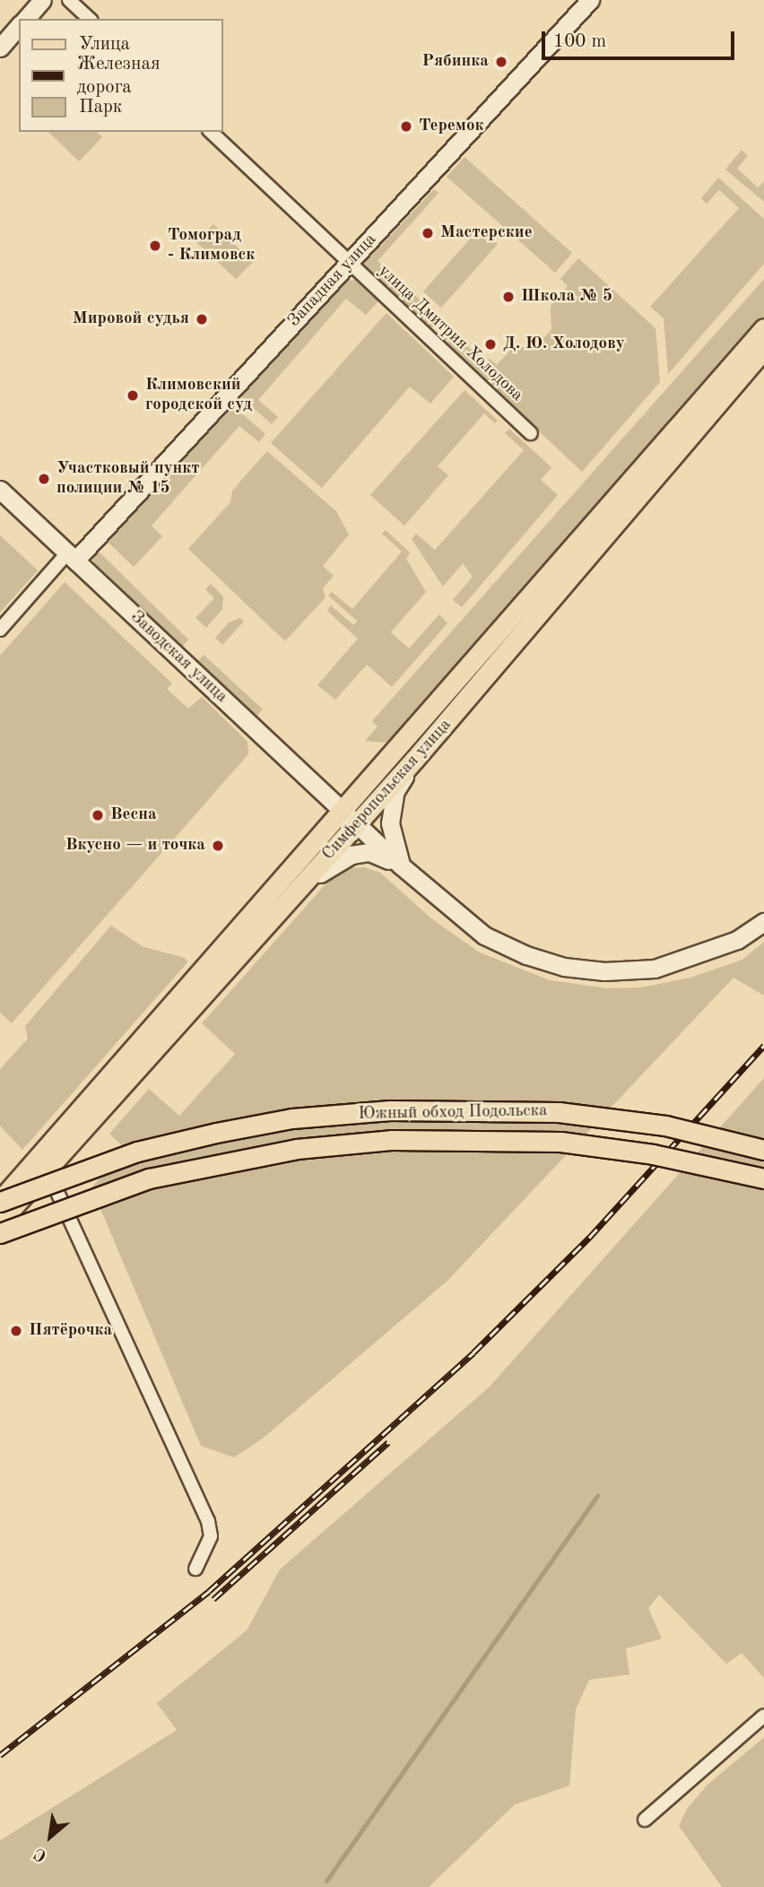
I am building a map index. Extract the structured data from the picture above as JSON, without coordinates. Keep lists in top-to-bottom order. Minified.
{"streets":{"main road":["Западная улица","Заводская улица","Симферопольская улица","Южный обход Подольска"],"street":["улица Дмитрия Холодова"]},"crossings":[["Западная улица","улица Дмитрия Холодова"],["Западная улица","Заводская улица"],["Заводская улица","Симферопольская улица"],["Симферопольская улица","Южный обход Подольска"]],"places":["Рябинка","Теремок","Мастерские","Томоград - Климовск","Школа № 5","Мировой судья","Д. Ю. Холодову","Климовский городской суд","Участковый пункт полиции № 15","Весна","Вкусно — и точка","Пятёрочка"],"legend":["Улица","Железная дорога","Парк"],"scale_bar":"100 m","north":"bottom left"}
